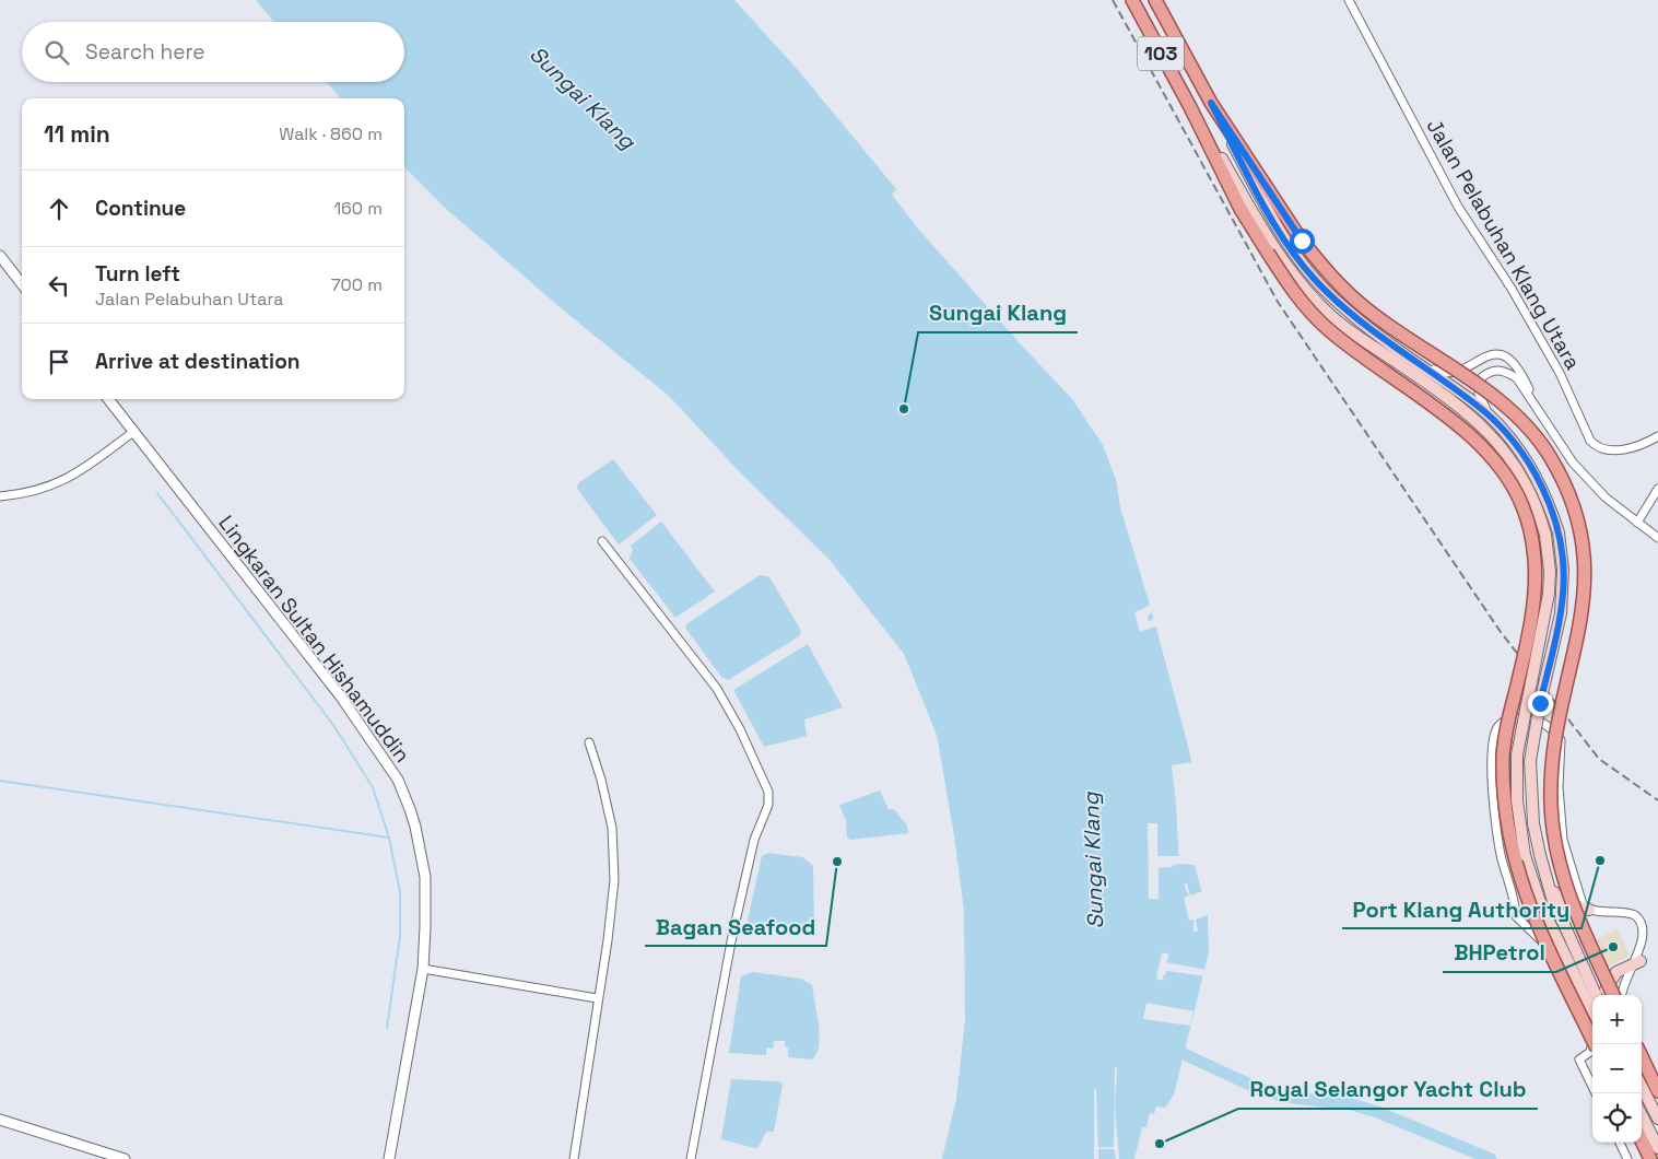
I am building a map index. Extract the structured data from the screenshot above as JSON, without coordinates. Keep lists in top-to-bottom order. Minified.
{"streets":{"main road":["103"],"street":["Jalan Pelabuhan Klang Utara","Lingkaran Sultan Hishamuddin"]},"water":["Sungai Klang"],"places":["Sungai Klang","Port Klang Authority","Bagan Seafood","BHPetrol","Royal Selangor Yacht Club"],"page":{"search":"Search here","heading":["11 min","Walk · 860 m"],"list":[["Continue","160 m"],["Turn left","Jalan Pelabuhan Utara","700 m"],"Arrive at destination"],"map_buttons":["+","−"]}}
